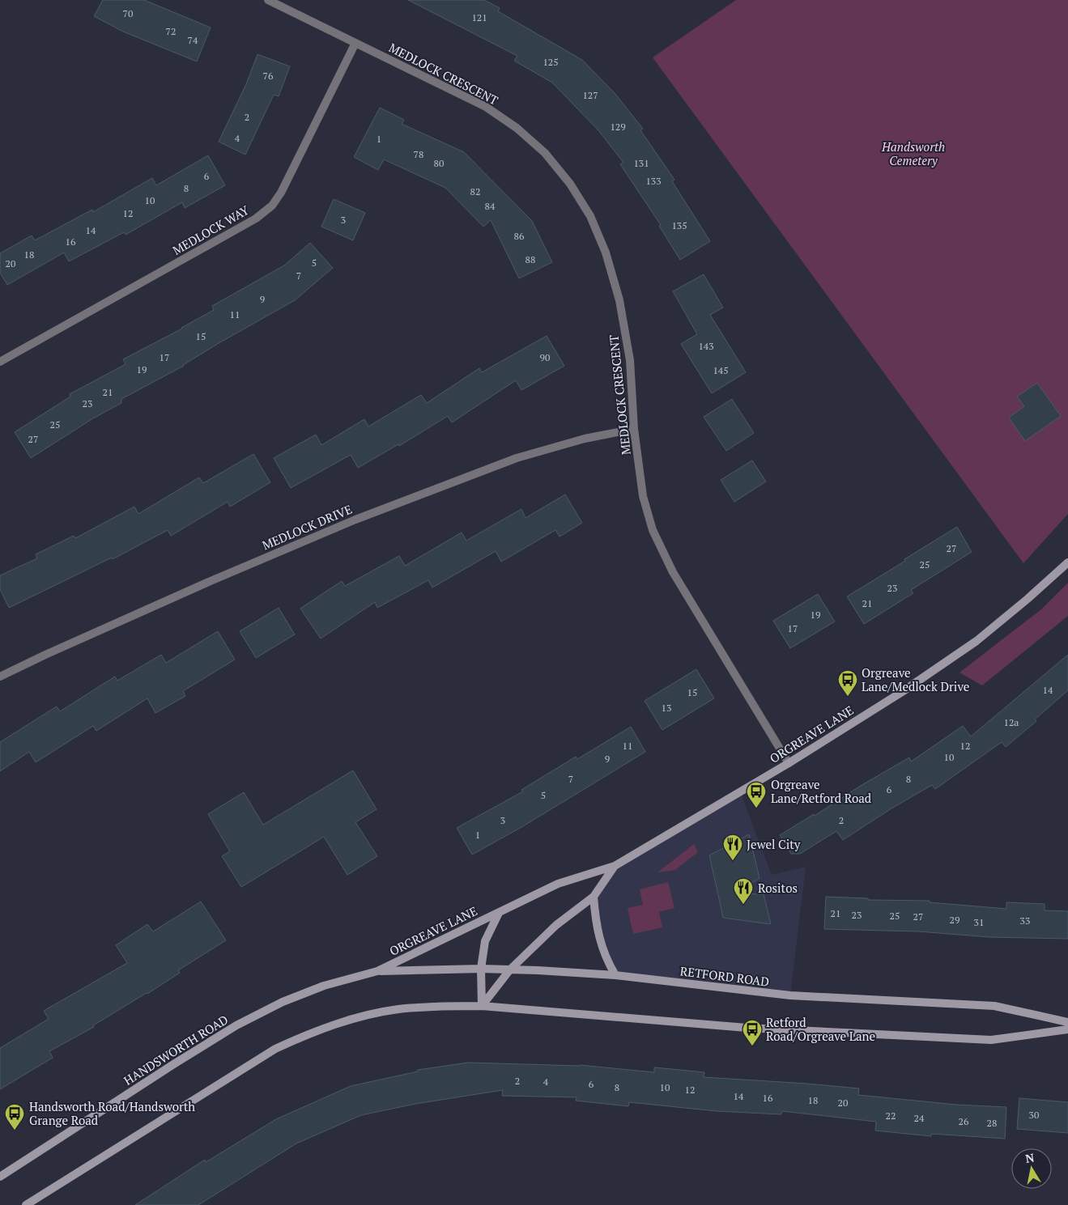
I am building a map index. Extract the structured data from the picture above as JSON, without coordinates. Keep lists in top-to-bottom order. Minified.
{"streets":{"main road":["ORGREAVE LANE","RETFORD ROAD","HANDSWORTH ROAD"],"street":["MEDLOCK CRESCENT","MEDLOCK WAY","MEDLOCK DRIVE"]},"crossings":[["MEDLOCK CRESCENT","MEDLOCK WAY"],["MEDLOCK CRESCENT","MEDLOCK DRIVE"],["MEDLOCK CRESCENT","ORGREAVE LANE"],["ORGREAVE LANE","RETFORD ROAD"],["ORGREAVE LANE","HANDSWORTH ROAD"],["RETFORD ROAD","HANDSWORTH ROAD"]],"parks":["Handsworth Cemetery"],"places":{"bus stop":["Orgreave Lane/Medlock Drive","Orgreave Lane/Retford Road","Retford Road/Orgreave Lane","Handsworth Road/Handsworth Grange Road"],"restaurant":["Jewel City","Rositos"]},"house_numbers":["70","121","72","74","125","76","127","2","129","4","1","78","80","131","6","133","8","82","10","84","12","3","135","14","86","16","18","88","5","20","7","9","11","15","143","17","90","19","145","21","23","25","27","27","25","23","21","19","17","14","15","13","12a","11","12","10","9","7","8","6","5","3","2","1","21","23","25","27","29","33","31","2","4","6","8","10","12","14","16","18","20","30","22","24","26","28"],"north":"top"}
